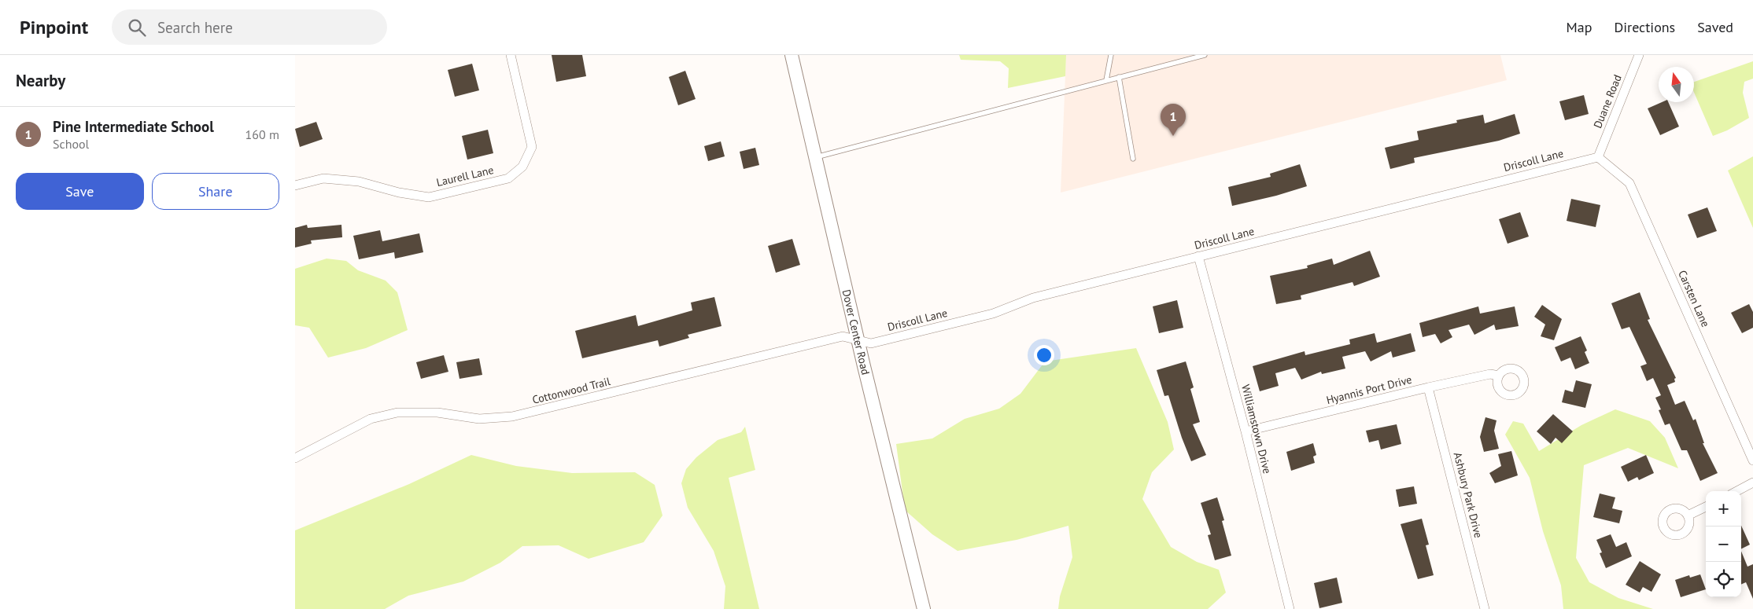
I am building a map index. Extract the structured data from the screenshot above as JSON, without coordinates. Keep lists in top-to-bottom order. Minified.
{"streets":{"street":["Duane Road","Driscoll Lane","Laurell Lane","Carsten Lane","Dover Center Road","Hyannis Port Drive","Cottonwood Trail","Williamstown Drive","Ashbury Park Drive"]},"crossings":[["Duane Road","Driscoll Lane"],["Duane Road","Carsten Lane"],["Driscoll Lane","Carsten Lane"],["Driscoll Lane","Dover Center Road"],["Driscoll Lane","Cottonwood Trail"],["Driscoll Lane","Williamstown Drive"],["Dover Center Road","Cottonwood Trail"],["Hyannis Port Drive","Williamstown Drive"],["Hyannis Port Drive","Ashbury Park Drive"]],"north":"top","page":{"header":"Pinpoint","search":"Search here","nav":["Map","Directions","Saved"],"heading":"Nearby","pins":"1","list":[{"mark":"1","name":"Pine Intermediate School","note":"School","value":"160 m"}],"buttons":["Save","Share"],"map_buttons":["+","−"]}}
